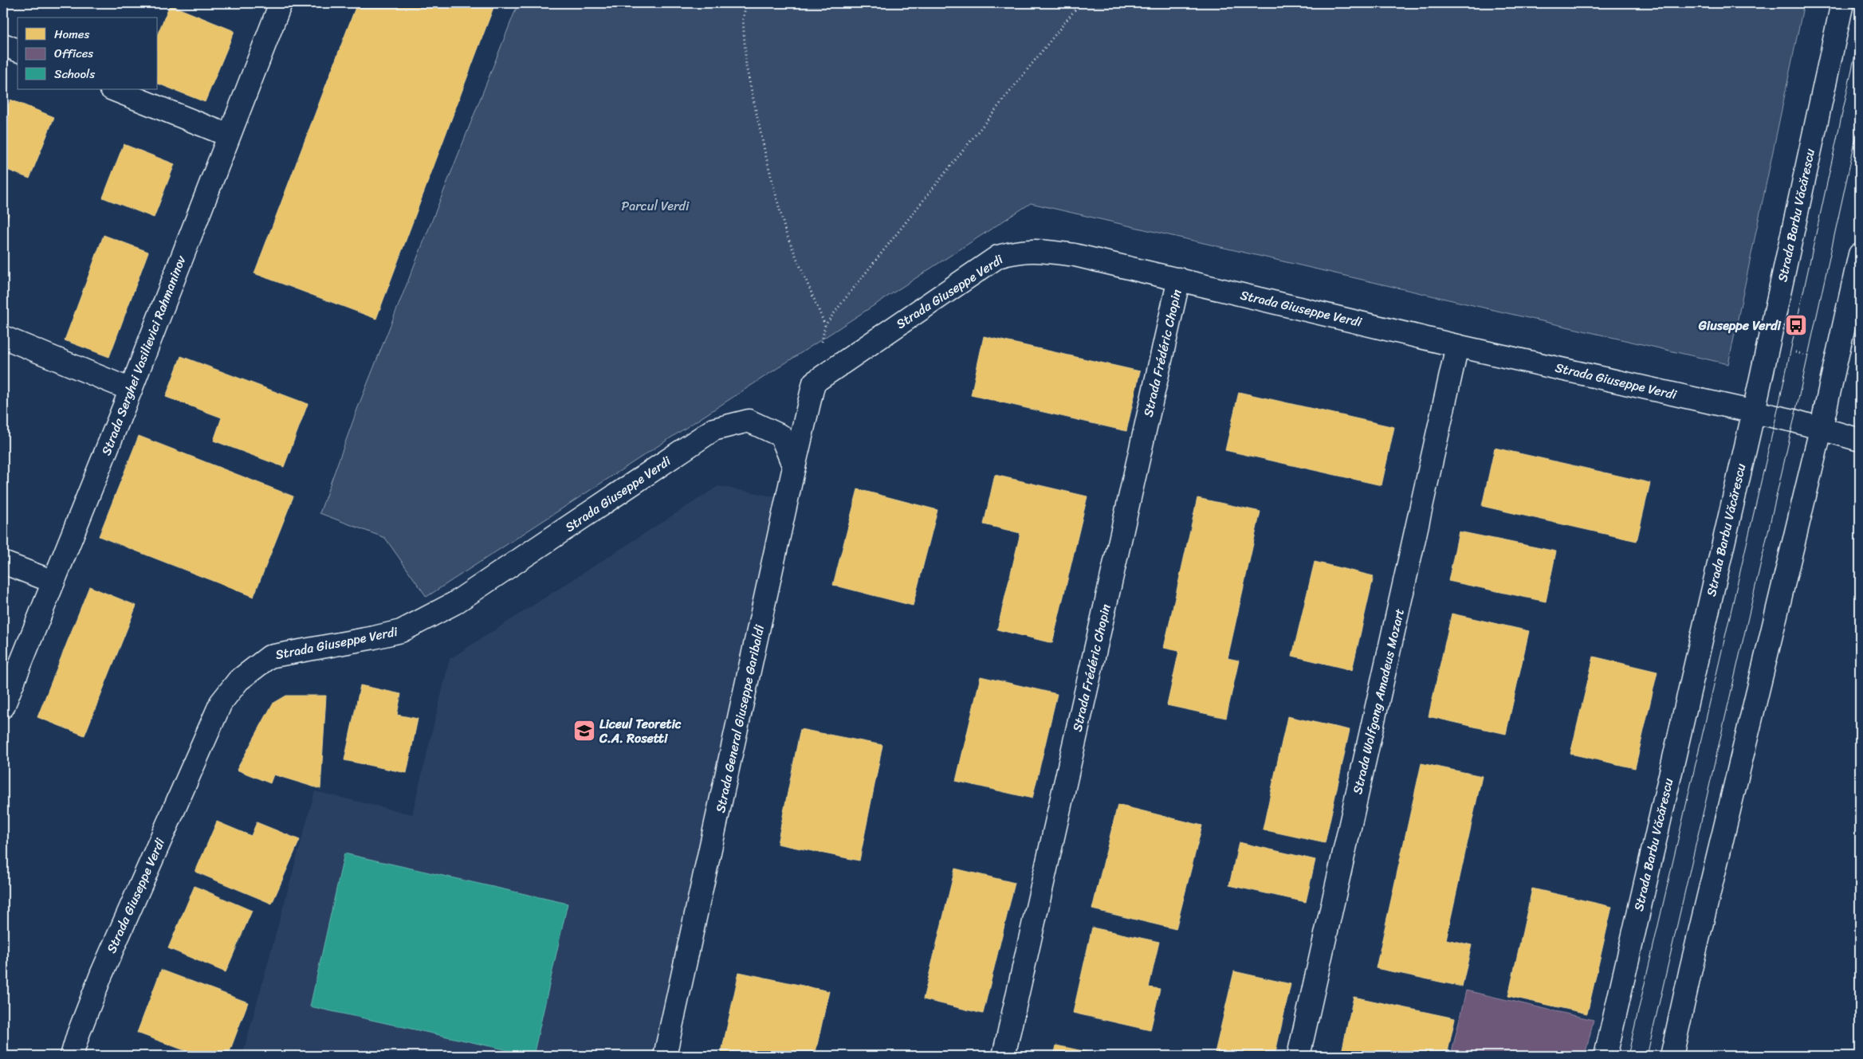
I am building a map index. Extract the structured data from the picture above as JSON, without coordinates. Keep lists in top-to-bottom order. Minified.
{"streets":{"street":["Strada Barbu Văcărescu","Strada Giuseppe Verdi","Strada Frédéric Chopin","Strada Serghei Vasilievici Rahmaninov","Strada Wolfgang Amadeus Mozart","Strada General Giuseppe Garibaldi"]},"crossings":[["Strada Barbu Văcărescu","Strada Giuseppe Verdi"],["Strada Giuseppe Verdi","Strada Frédéric Chopin"],["Strada Giuseppe Verdi","Strada Wolfgang Amadeus Mozart"],["Strada Giuseppe Verdi","Strada General Giuseppe Garibaldi"]],"parks":["Parcul Verdi"],"places":{"bus stop":["Giuseppe Verdi"],"school or university":["Liceul Teoretic C.A. Rosetti"]},"legend":["Homes","Offices","Schools"]}
